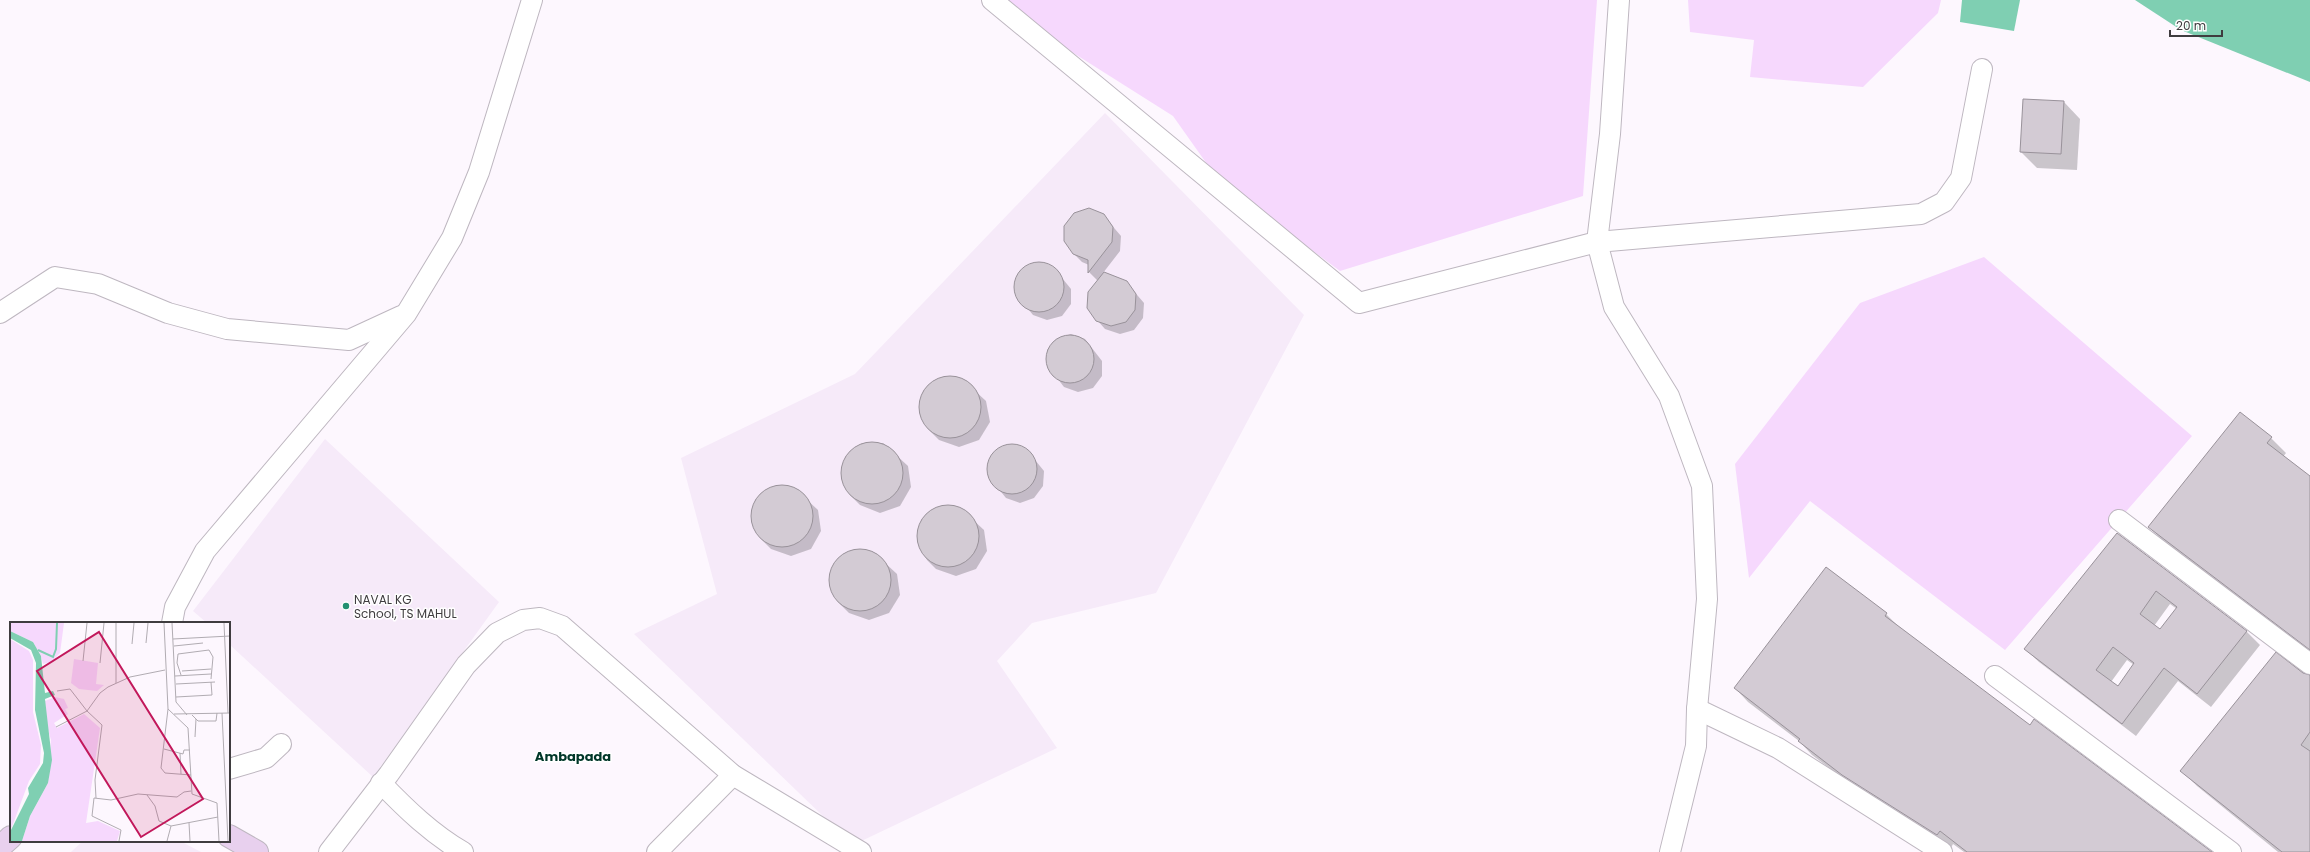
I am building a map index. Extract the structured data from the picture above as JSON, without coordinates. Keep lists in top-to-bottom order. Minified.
{"districts":["Ambapada"],"places":["NAVAL KG School, TS MAHUL"],"scale_bar":"20 m"}
